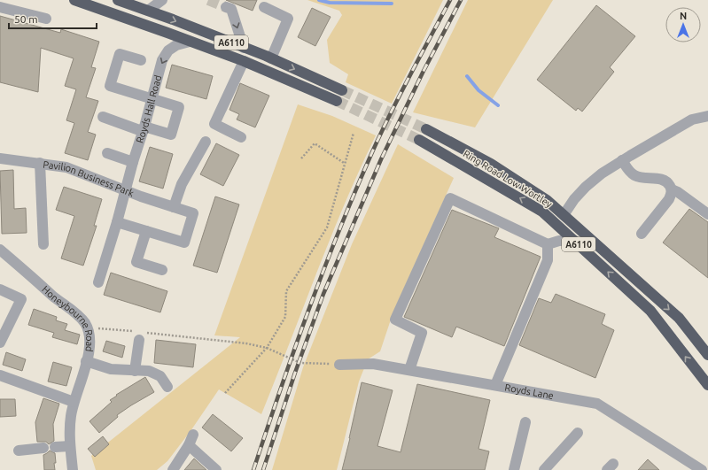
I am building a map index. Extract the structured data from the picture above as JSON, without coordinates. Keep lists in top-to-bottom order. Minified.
{"streets":{"highway":["A6110","Ring Road Low Wortley"],"street":["Royds Hall Road","Pavilion Business Park","Honeybourne Road","Royds Lane"]},"crossings":[["A6110","Royds Hall Road"],["Royds Hall Road","Pavilion Business Park"]],"scale_bar":"50 m","north":"top"}
